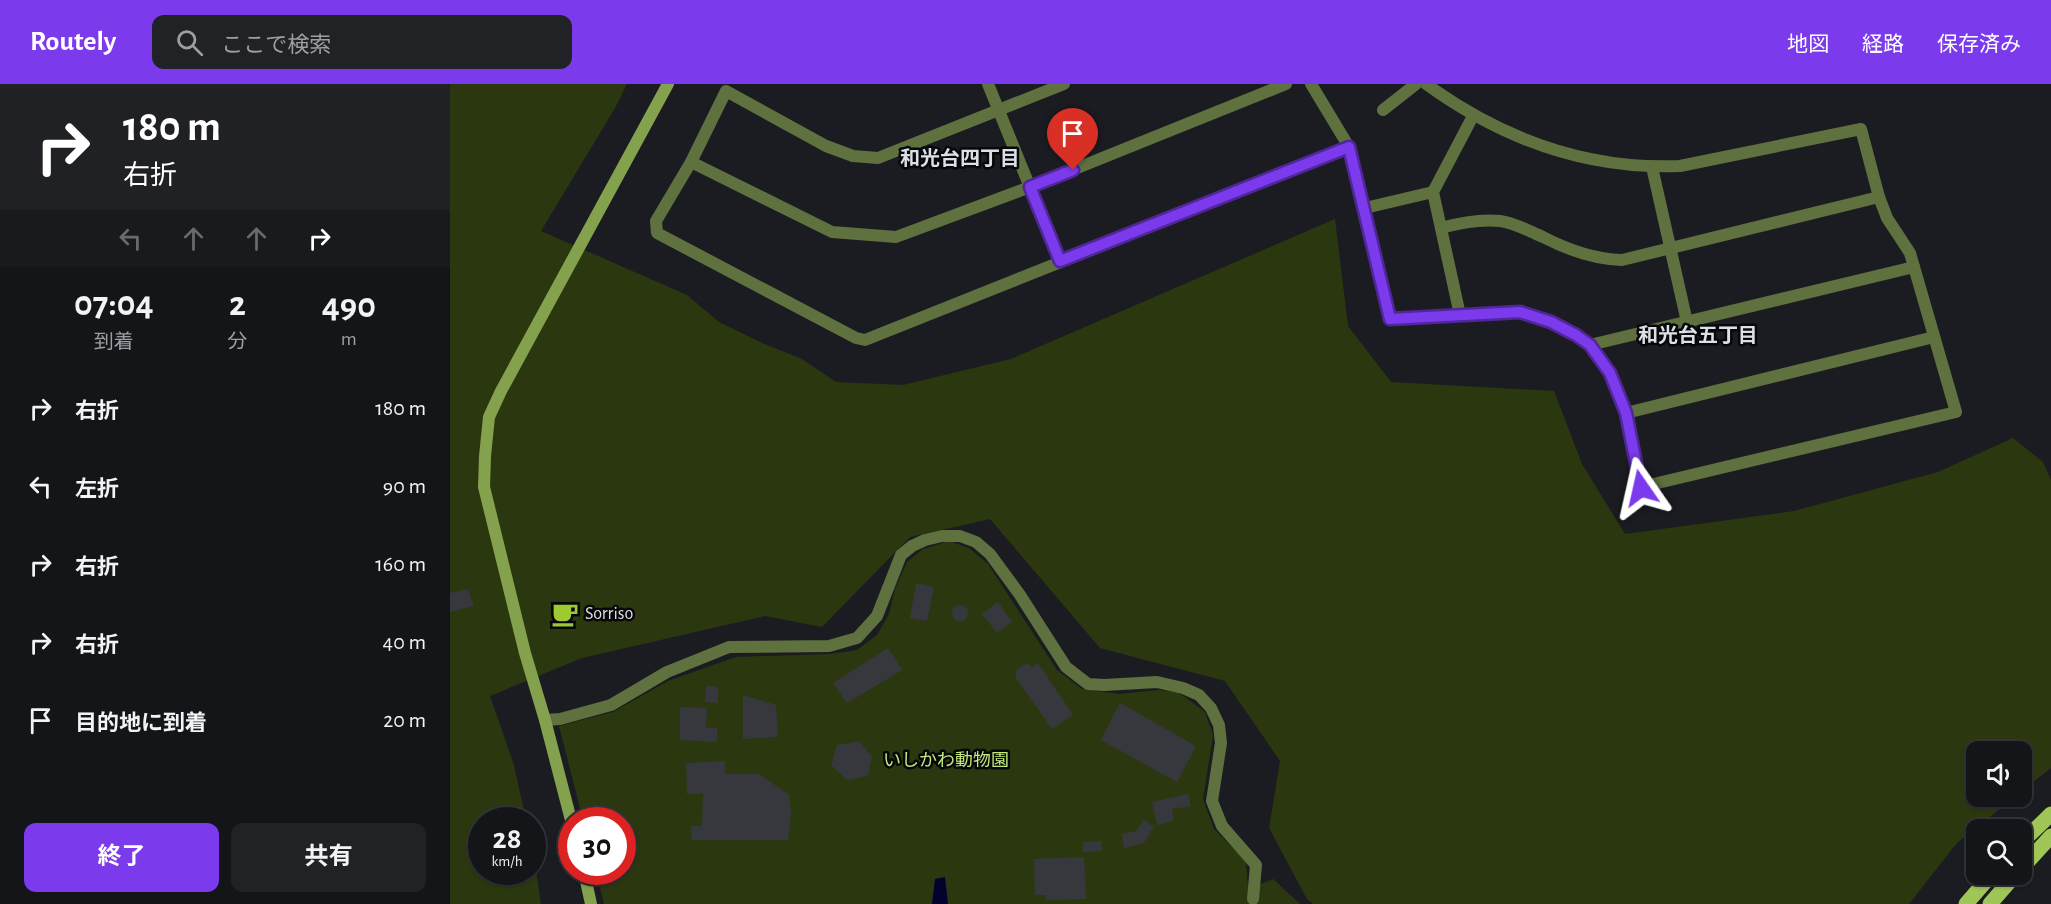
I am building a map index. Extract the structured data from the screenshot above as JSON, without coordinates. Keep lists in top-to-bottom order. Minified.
{"districts":["和光台四丁目","和光台五丁目"],"parks":["いしかわ動物園"],"places":{"cafe":["Sorriso"]},"page":{"header":"Routely","search":"ここで検索","nav":["地図","経路","保存済み"],"turn":["180 m","右折"],"eta":["07:04","到着","2","分","490","m"],"list":[{"name":"右折","value":"180 m"},{"name":"左折","value":"90 m"},{"name":"右折","value":"160 m"},{"name":"右折","value":"40 m"},{"name":"目的地に到着","value":"20 m"}],"speed":"28 km/h","limit":"30","buttons":["終了","共有"]}}
